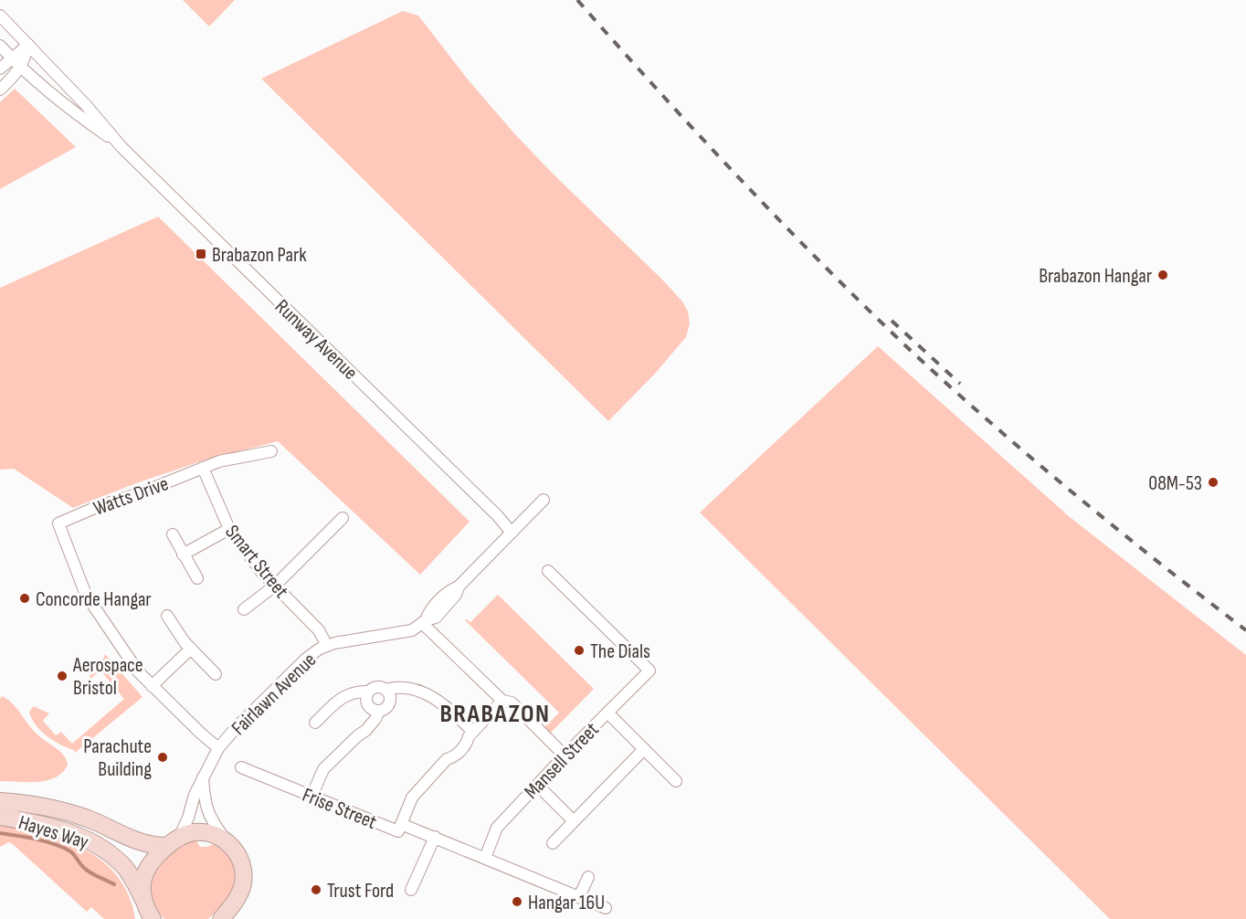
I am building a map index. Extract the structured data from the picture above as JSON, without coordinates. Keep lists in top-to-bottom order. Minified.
{"streets":{"street":["Runway Avenue","Watts Drive","Smart Street","Fairlawn Avenue","Mansell Street","Frise Street","Hayes Way"]},"crossings":[["Watts Drive","Smart Street"],["Smart Street","Fairlawn Avenue"],["Fairlawn Avenue","Hayes Way"],["Mansell Street","Frise Street"]],"districts":["BRABAZON"],"places":{"transit":["Brabazon Park"],"other":["Brabazon Hangar","08M-53","Concorde Hangar","The Dials","Aerospace Bristol","Parachute Building","Trust Ford","Hangar 16U"]}}
